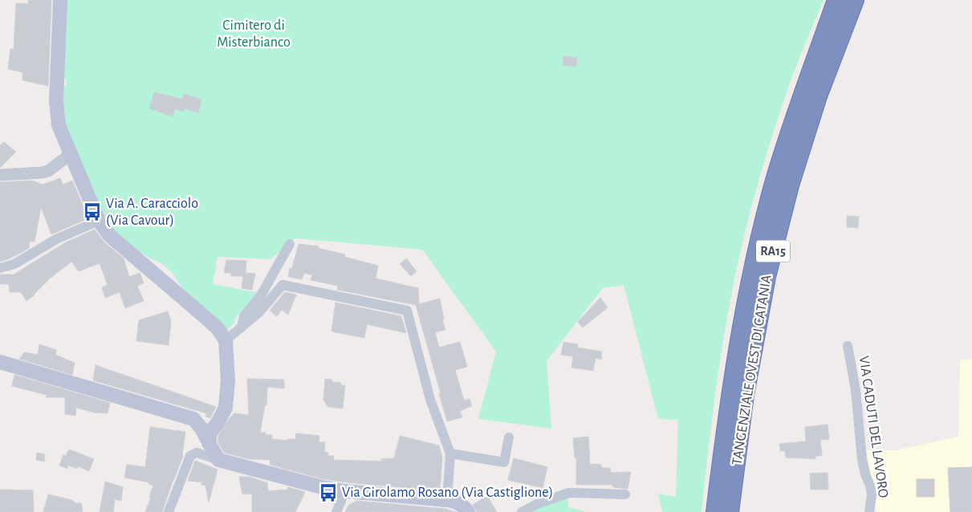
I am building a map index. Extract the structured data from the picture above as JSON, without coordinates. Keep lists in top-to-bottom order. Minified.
{"streets":{"highway":["RA15","TANGENZIALE OVEST DI CATANIA"],"street":["VIA CADUTI DEL LAVORO"]},"parks":["Cimitero di Misterbianco"],"places":{"bus stop":["Via A. Caracciolo (Via Cavour)","Via Girolamo Rosano (Via Castiglione)"]}}
